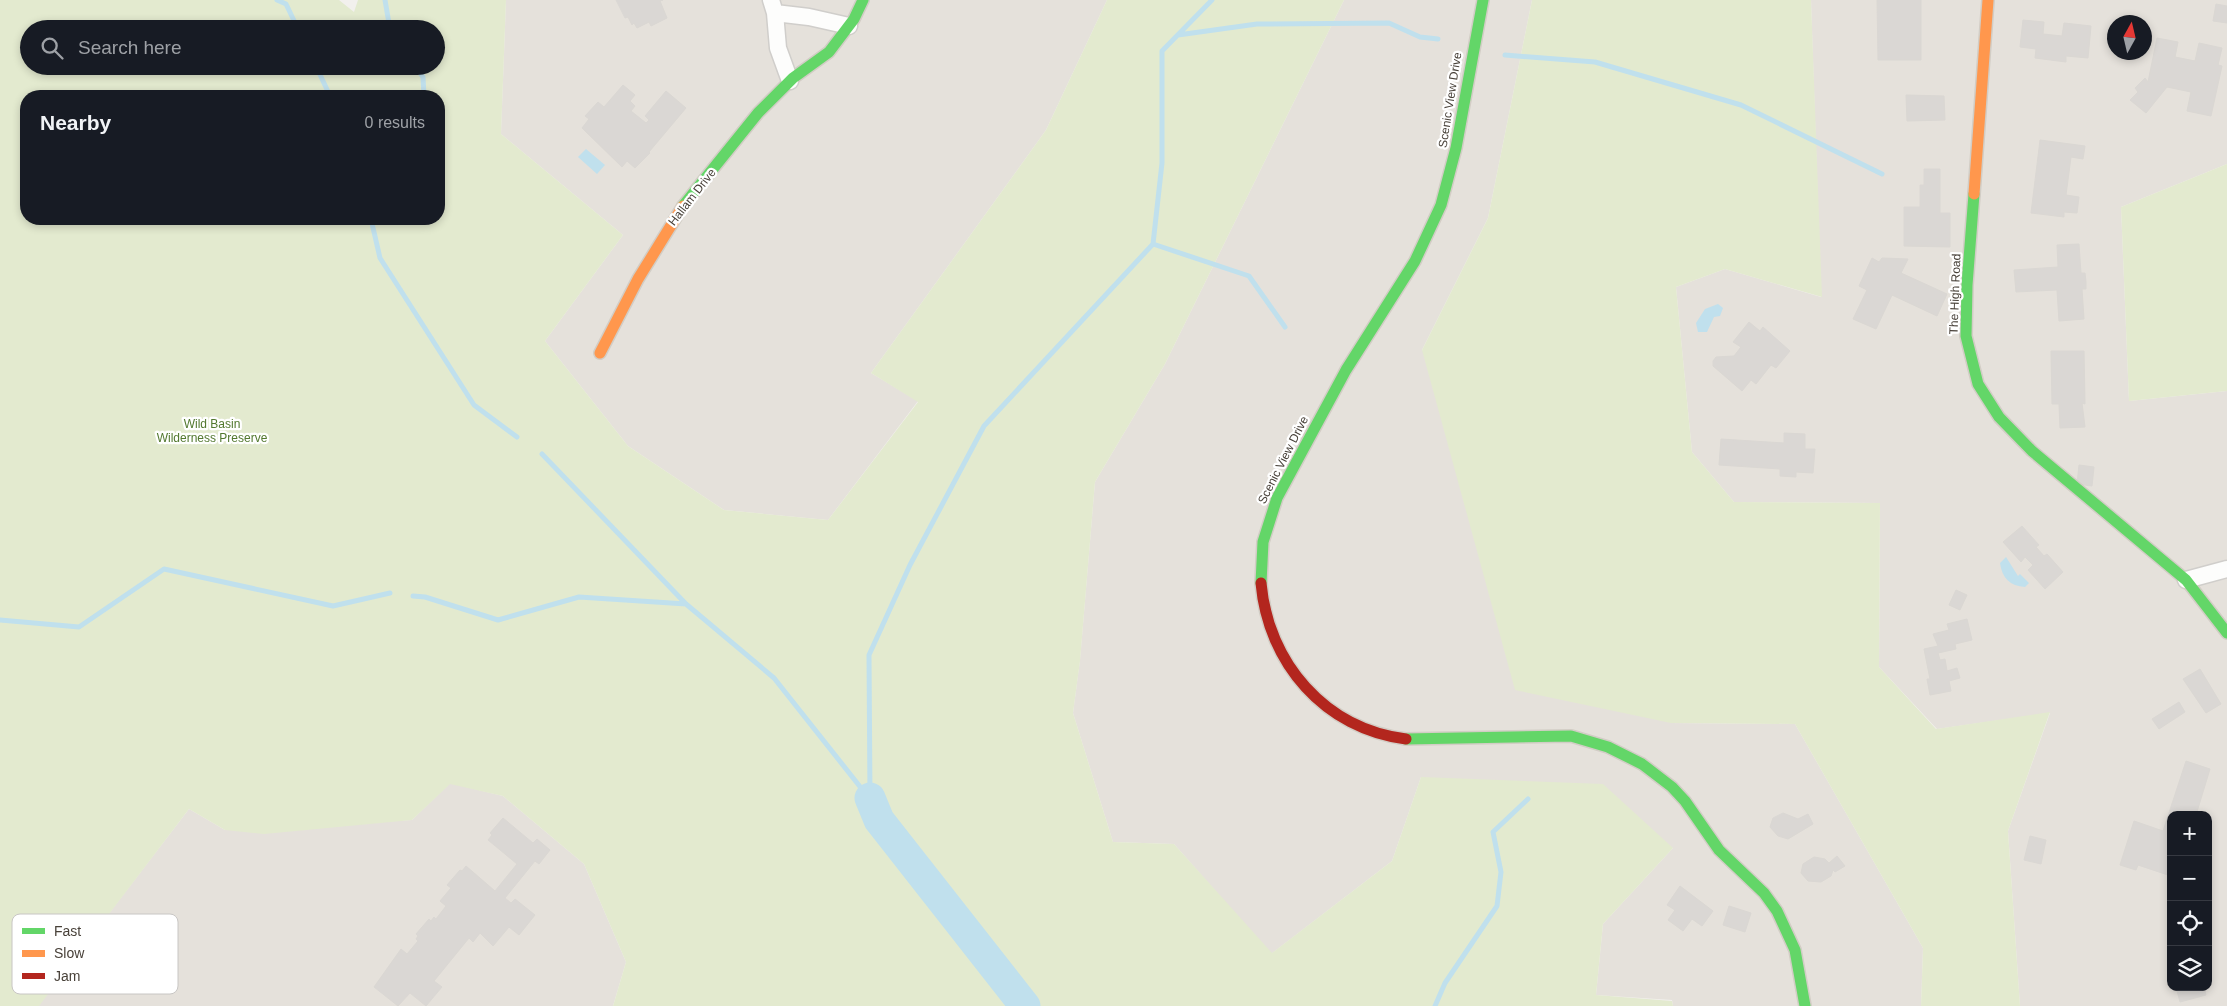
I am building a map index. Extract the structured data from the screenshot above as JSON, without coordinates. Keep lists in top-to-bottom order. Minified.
{"streets":{"street":["Scenic View Drive","Hallam Drive","The High Road"]},"parks":["Wild Basin Wilderness Preserve"],"legend":["Fast","Slow","Jam"],"north":"top","page":{"search":"Search here","heading":["Nearby","0 results"],"map_buttons":["+","−"]}}
